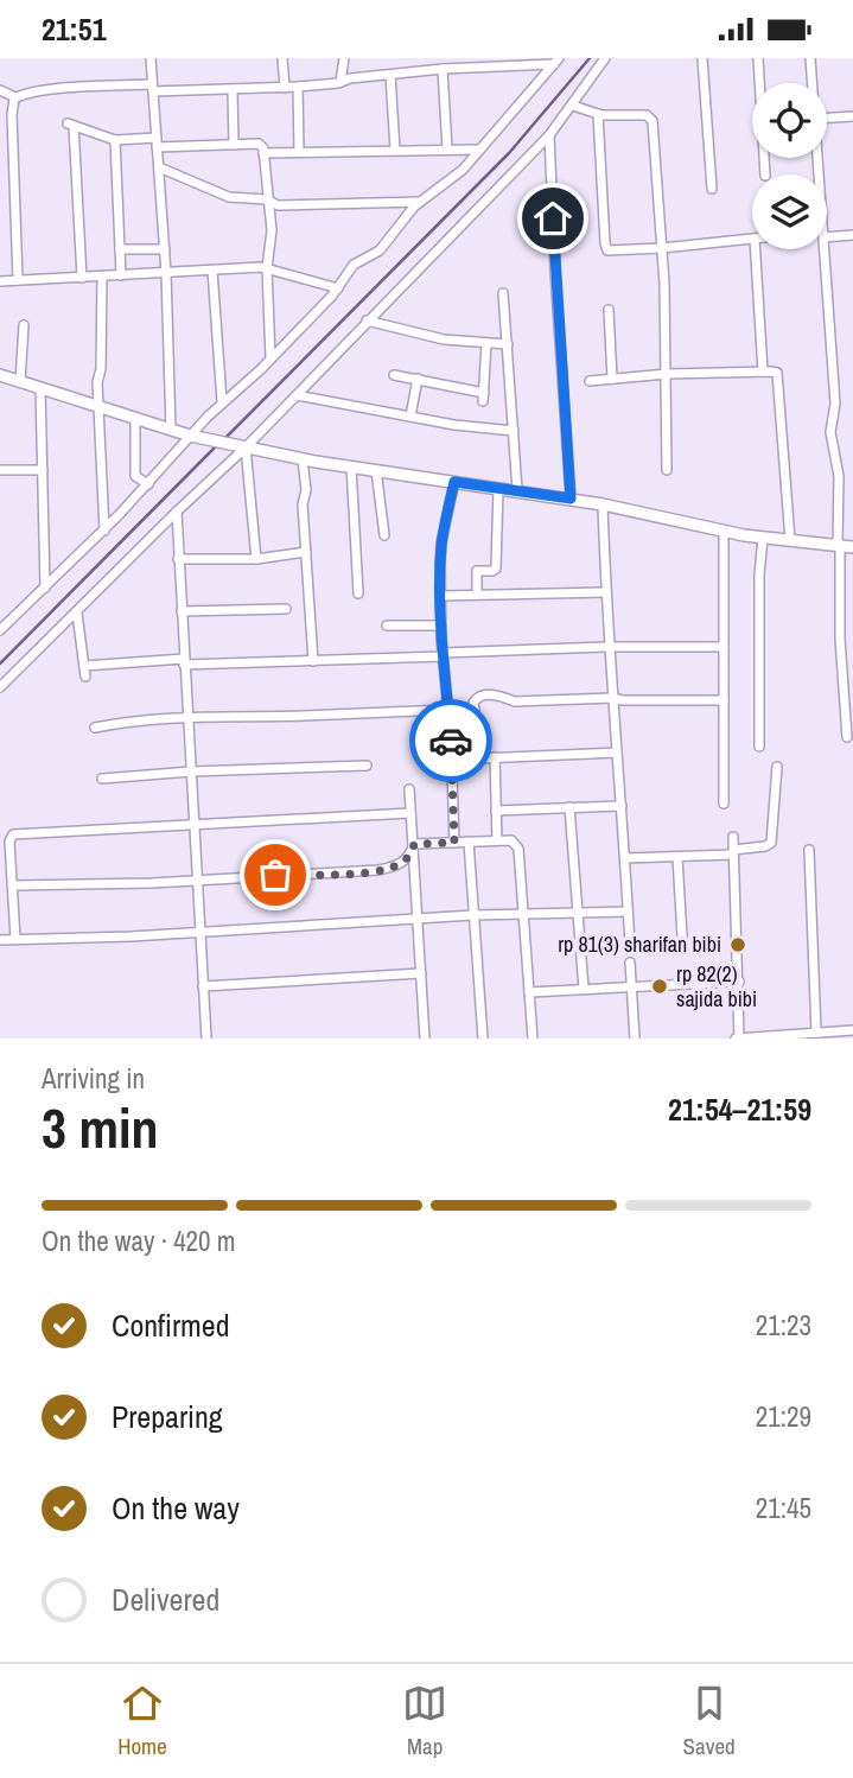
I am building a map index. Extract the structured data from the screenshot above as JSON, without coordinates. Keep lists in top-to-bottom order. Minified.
{"places":["rp 81(3) sharifan bibi","rp 82(2) sajida bibi"],"page":{"status":"21:51","heading":["3 min","Arriving in","21:54–21:59"],"bar":"On the way · 420 m","list":[["Confirmed","21:23"],["Preparing","21:29"],["On the way","21:45"],"Delivered"],"tabs":["Home","Map","Saved"]}}
